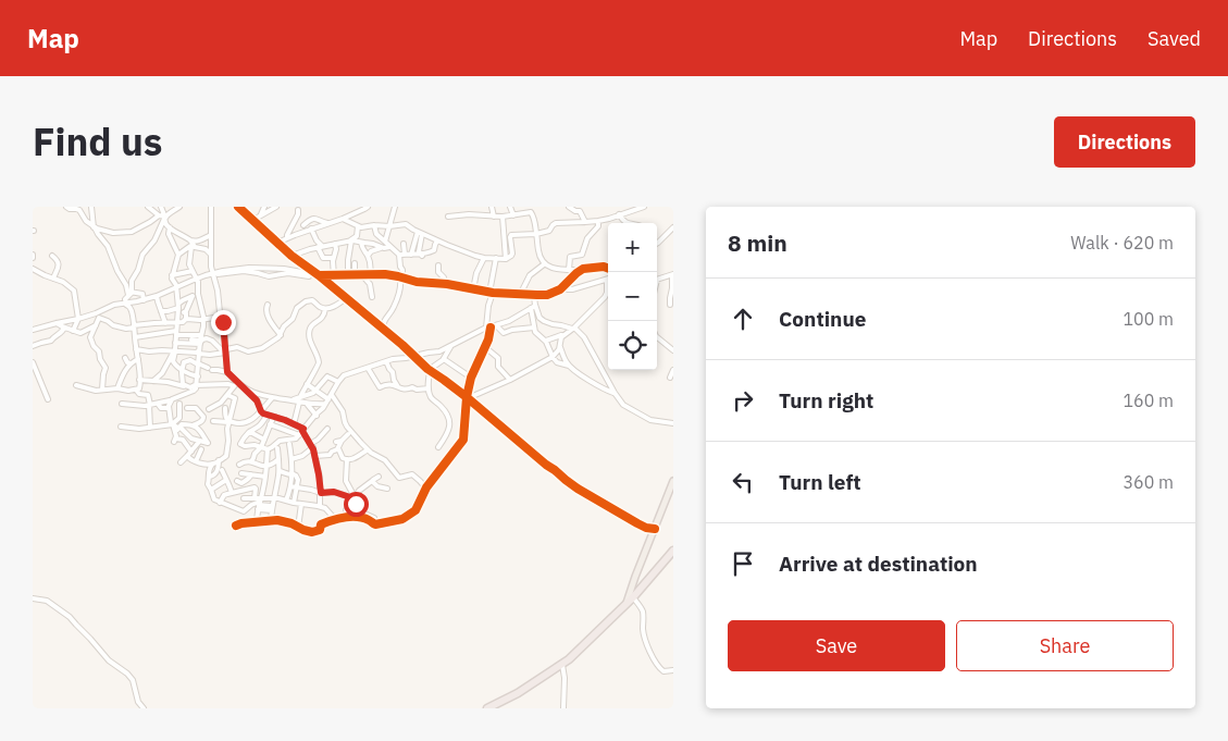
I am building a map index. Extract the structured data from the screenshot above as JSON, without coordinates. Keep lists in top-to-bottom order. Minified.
{"page":{"header":"Map","nav":["Map","Directions","Saved"],"title":"Find us","buttons":["Directions",["Save","Share"]],"heading":["8 min","Walk · 620 m"],"map_buttons":["+","−"],"list":[["Continue","100 m"],["Turn right","160 m"],["Turn left","360 m"],"Arrive at destination"]}}
